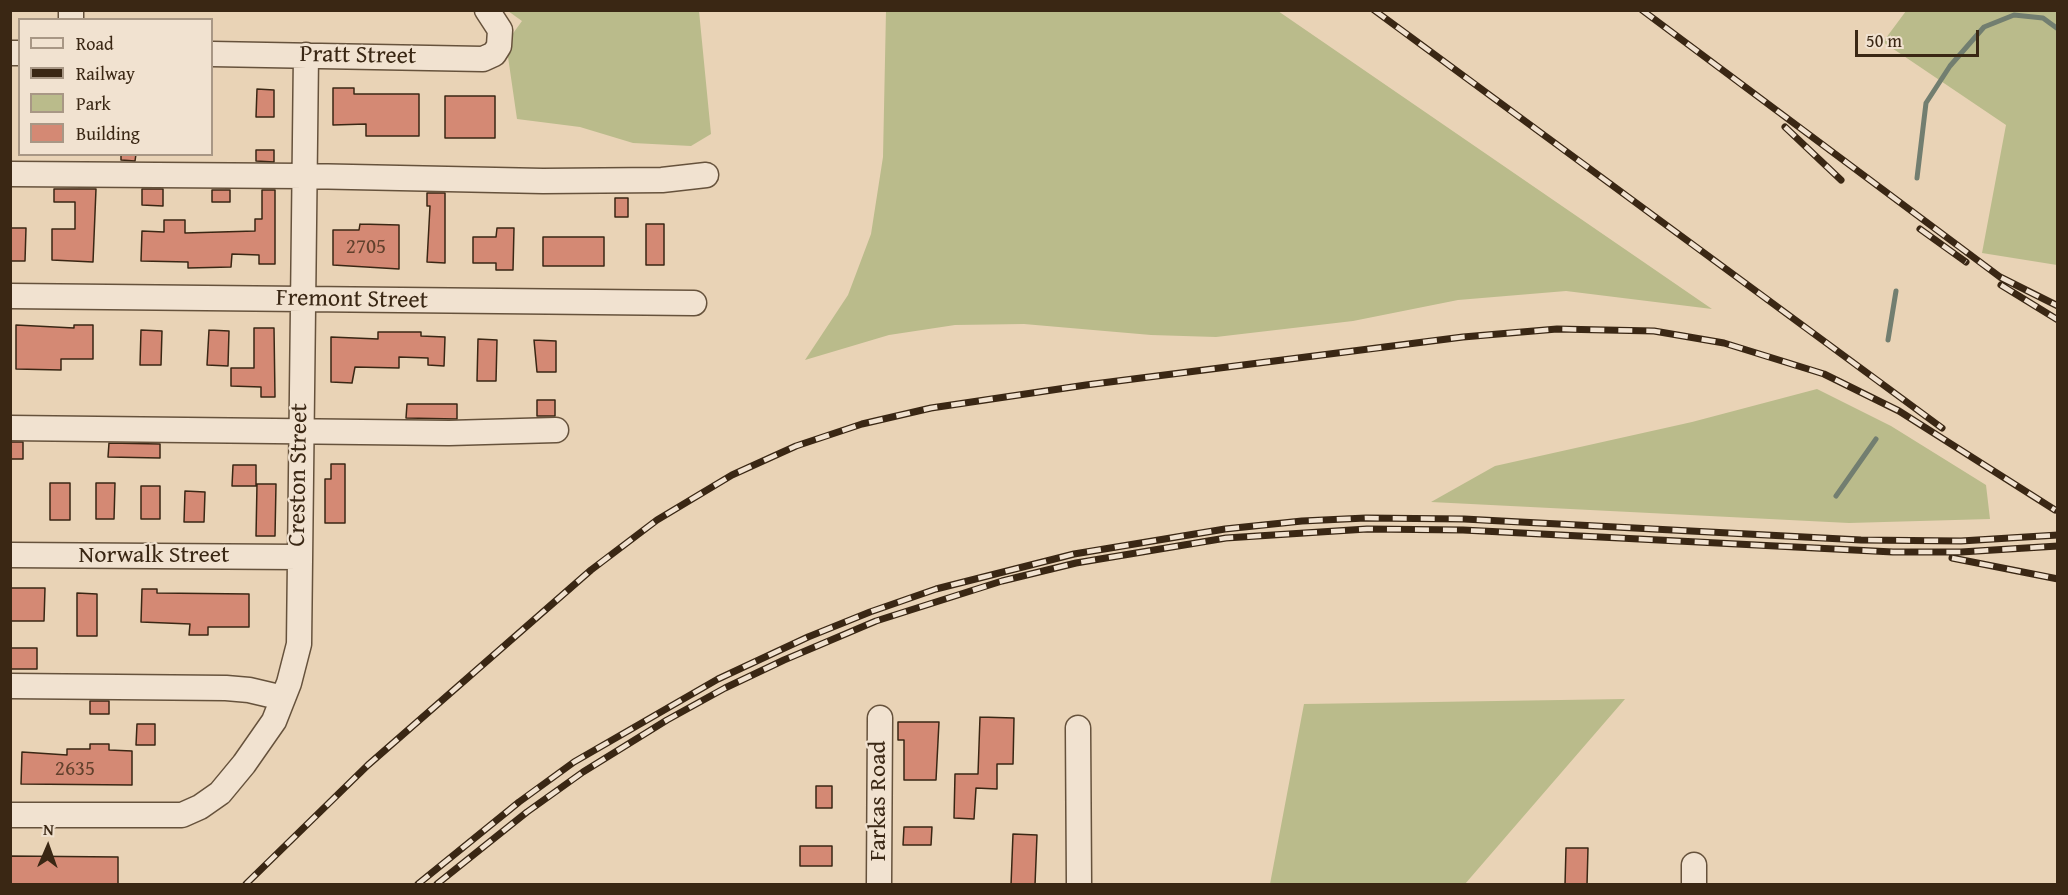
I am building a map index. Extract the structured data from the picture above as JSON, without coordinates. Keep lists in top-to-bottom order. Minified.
{"streets":{"street":["Pratt Street","Fremont Street","Creston Street","Norwalk Street","Farkas Road"]},"crossings":[["Pratt Street","Creston Street"],["Fremont Street","Creston Street"],["Creston Street","Norwalk Street"]],"house_numbers":["2705","2635"],"legend":["Road","Railway","Park","Building"],"scale_bar":"50 m","north":"top"}
